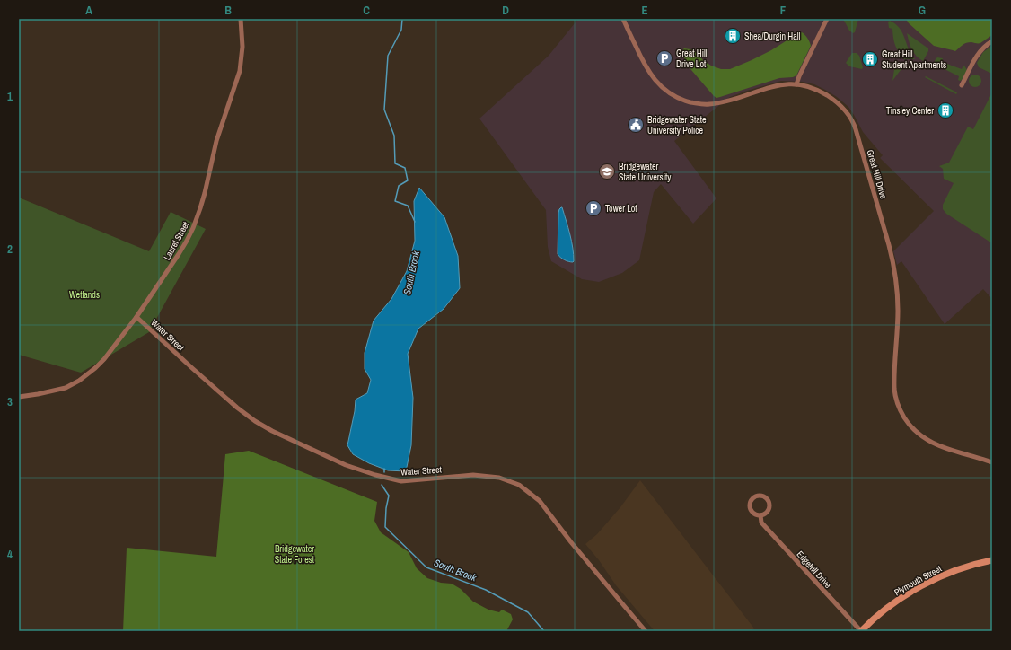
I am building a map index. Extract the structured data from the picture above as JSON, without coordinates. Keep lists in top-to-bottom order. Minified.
{"streets":{"main road":["Plymouth Street"],"street":["Great Hill Drive","Laurel Street","Water Street","Edgehill Drive"]},"crossings":[["Laurel Street","Water Street"],["Edgehill Drive","Plymouth Street"]],"water":["South Brook"],"parks":["Wetlands","Bridgewater State Forest"],"places":{"building":["Shea/Durgin Hall","Great Hill Student Apartments","Tinsley Center"],"parking":["Great Hill Drive Lot","Tower Lot"],"public building":["Bridgewater State University Police"],"school or university":["Bridgewater State University"]},"grid":{"columns":["A","B","C","D","E","F","G"],"rows":["1","2","3","4"]}}
